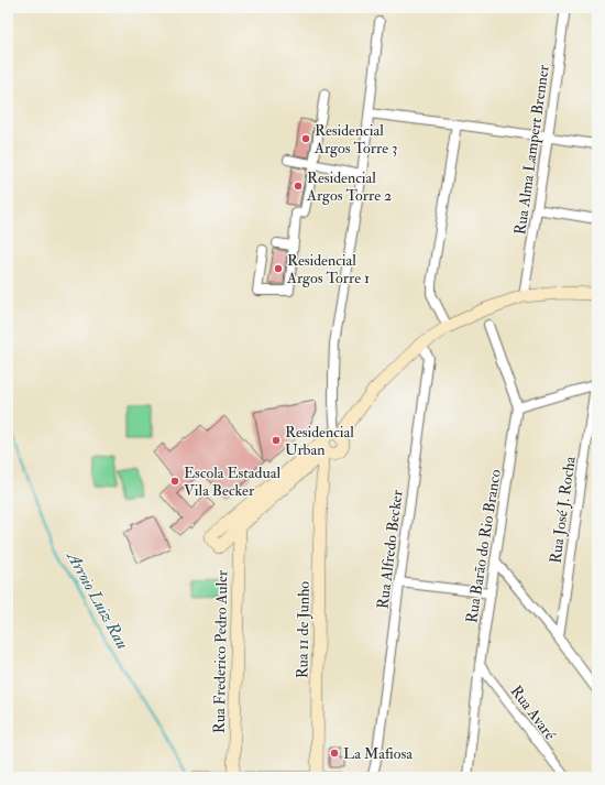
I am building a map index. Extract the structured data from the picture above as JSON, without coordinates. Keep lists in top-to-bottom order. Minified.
{"streets":{"main road":["Rua 11 de Junho","Rua Frederico Pedro Auler"],"street":["Rua Alma Lampert Brenner","Rua José J. Rocha","Rua Barão do Rio Branco","Rua Alfredo Becker","Rua Avaré"]},"crossings":[["Rua Barão do Rio Branco","Rua Avaré"]],"water":["Arroio Luiz Rau"],"places":["Residencial Argos Torre 3","Residencial Argos Torre 2","Residencial Argos Torre 1","Residencial Urban","Escola Estadual Vila Becker","La Mafiosa"]}
